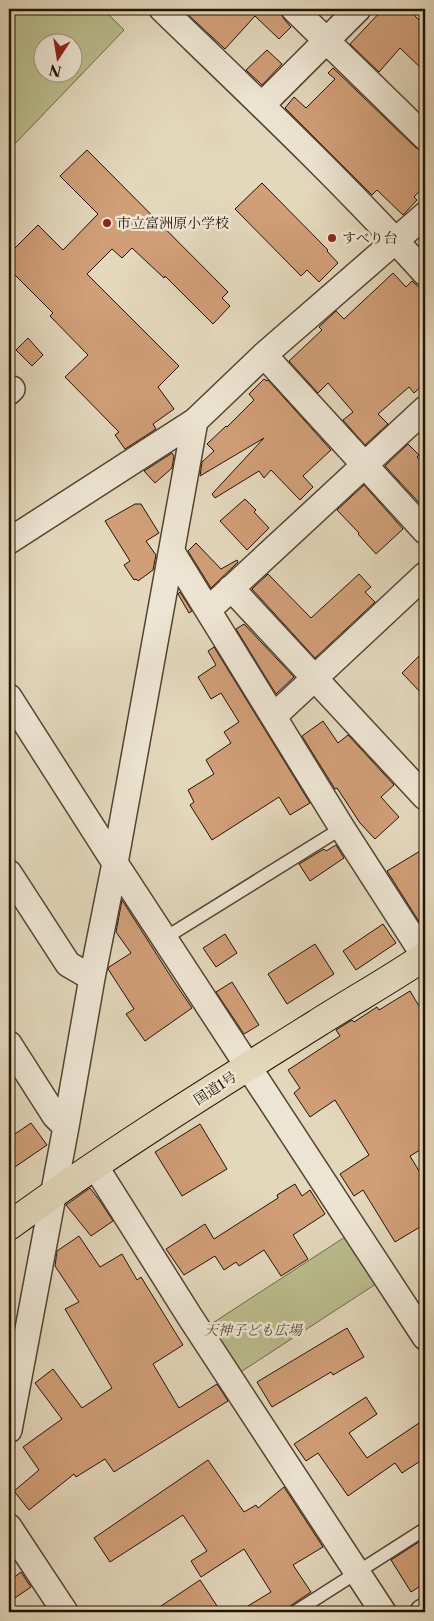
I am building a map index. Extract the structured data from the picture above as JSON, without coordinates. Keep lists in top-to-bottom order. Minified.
{"streets":{"highway":["国道1号"]},"parks":["天神子ども広場"],"places":["市立富洲原小学校","すべり台"],"north":"bottom"}
